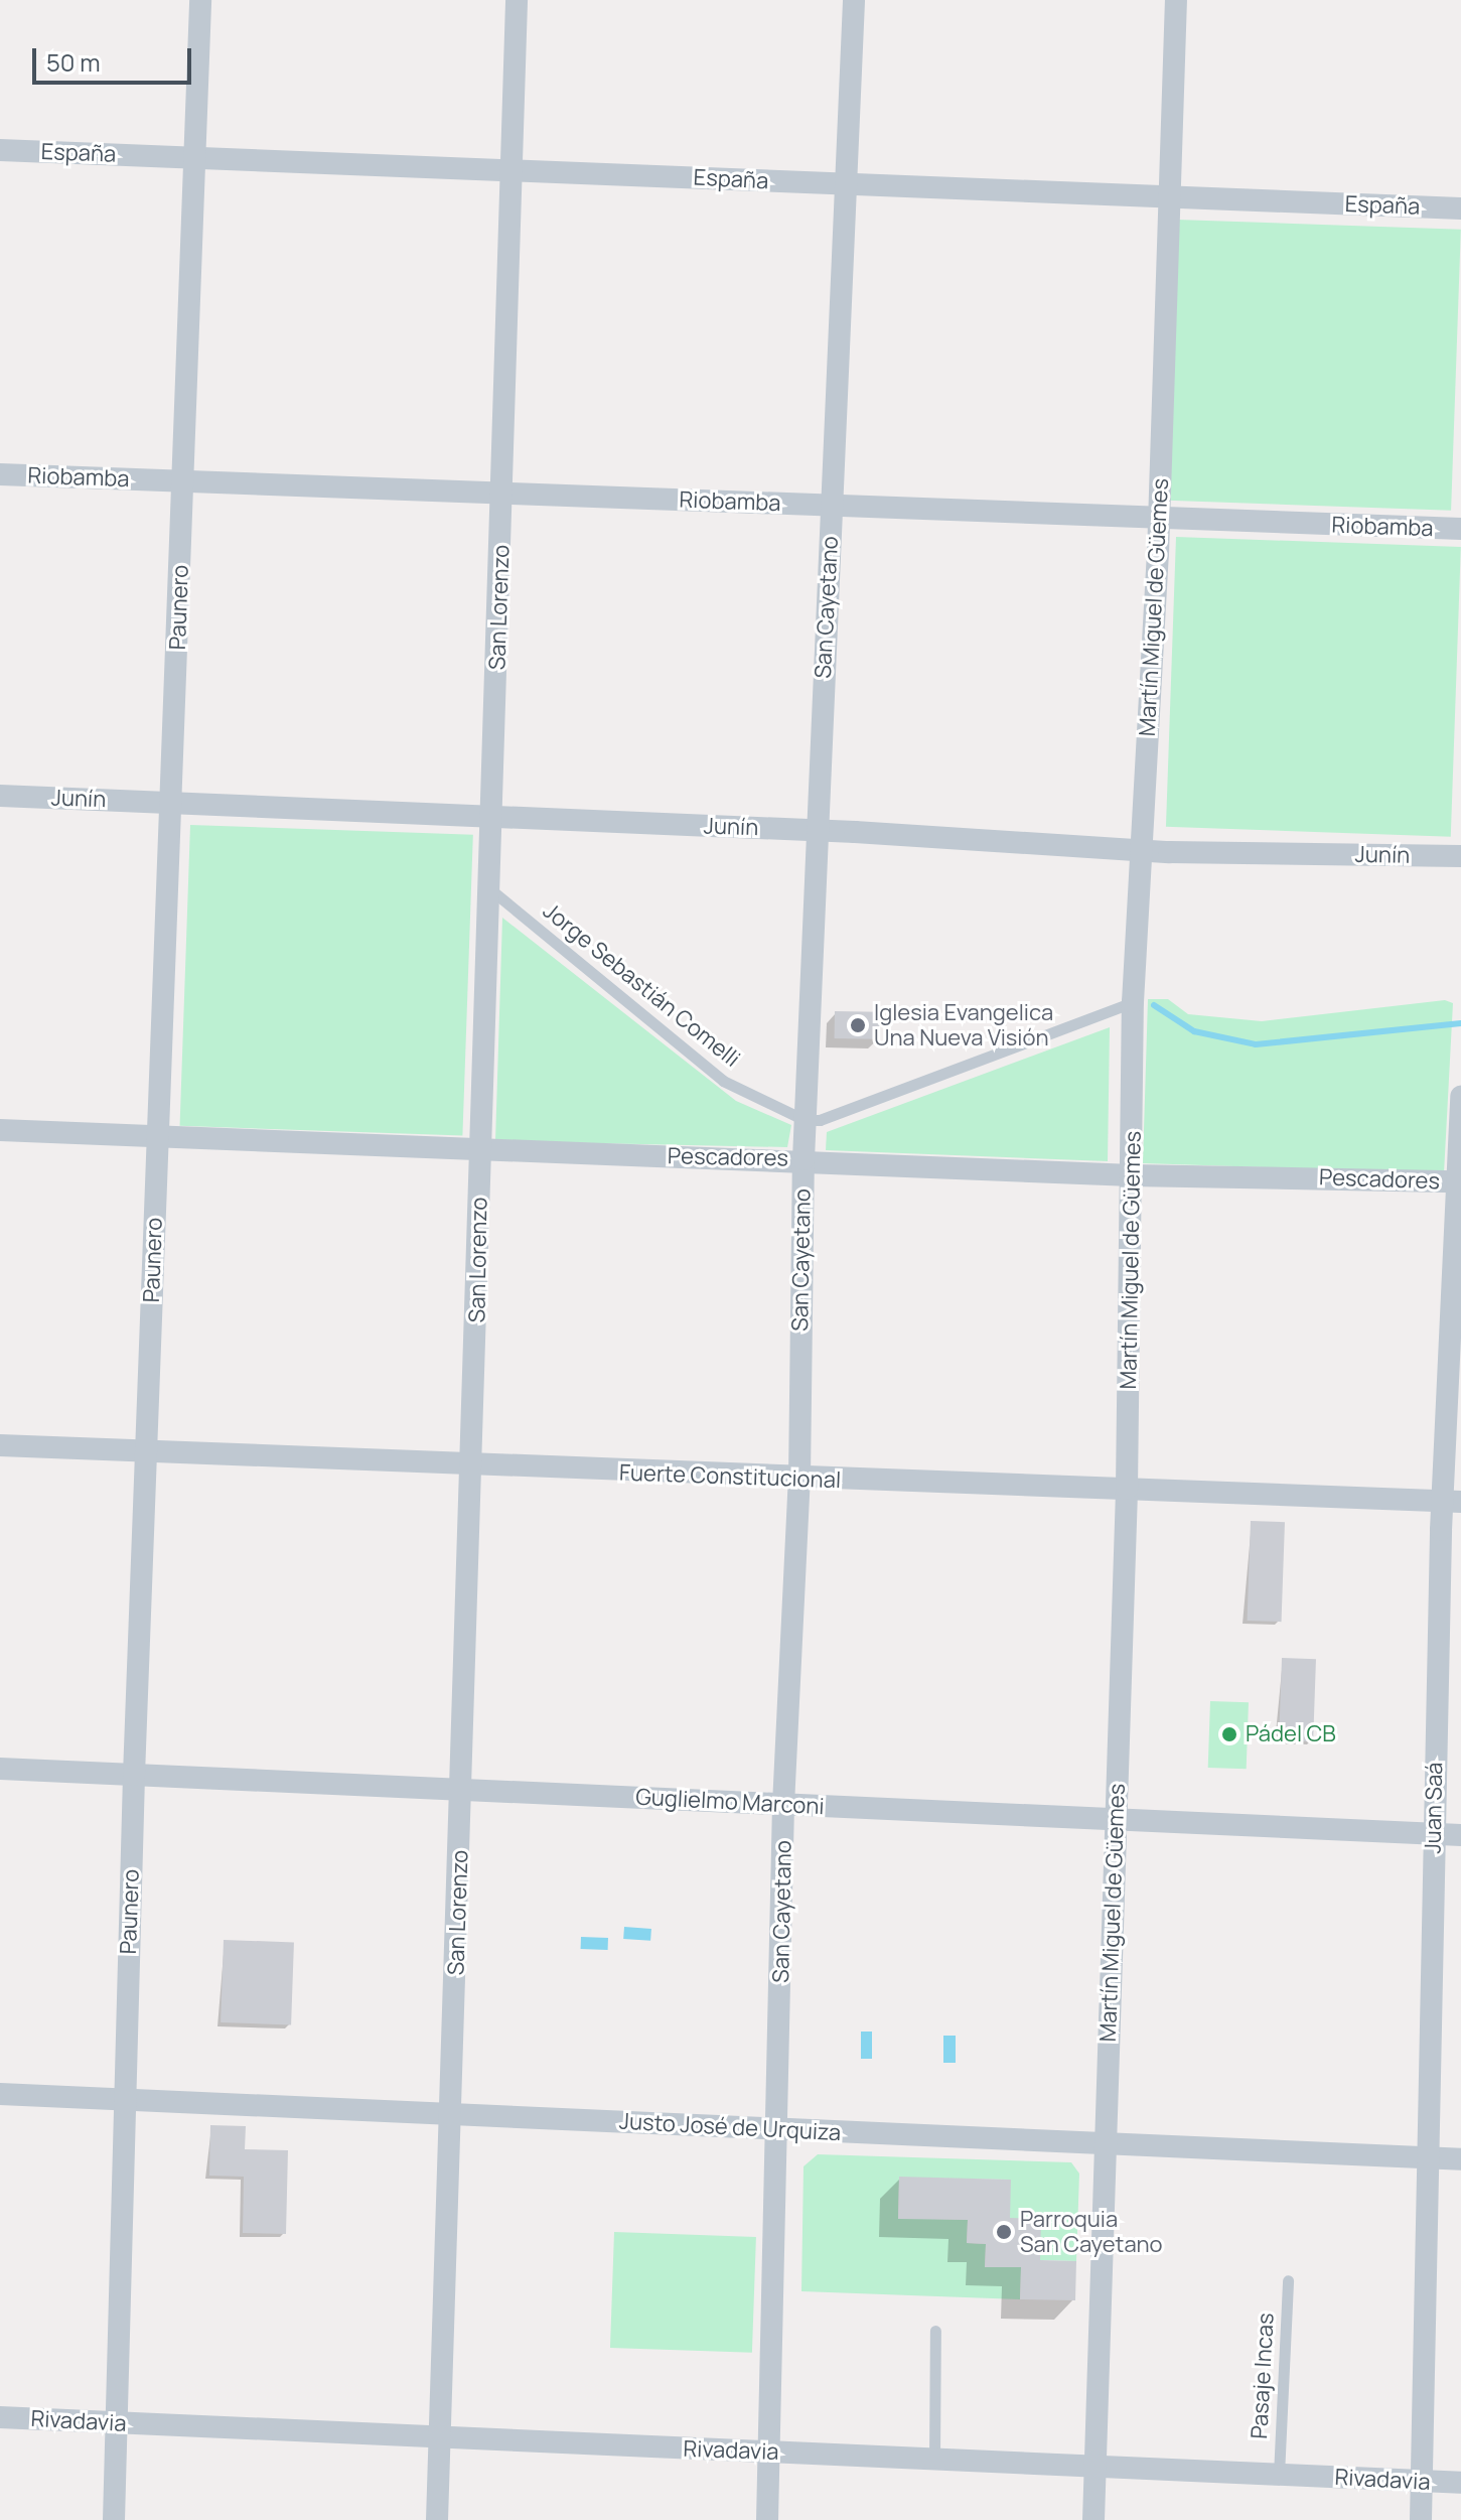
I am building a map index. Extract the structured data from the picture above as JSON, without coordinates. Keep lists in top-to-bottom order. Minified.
{"streets":{"street":["España","Riobamba","Paunero","San Lorenzo","San Cayetano","Martín Miguel de Güemes","Junín","Pescadores","Fuerte Constitucional","Guglielmo Marconi","Juan Saá","Justo José de Urquiza","Rivadavia"],"lane":["Jorge Sebastián Comelli","Pasaje Incas"]},"crossings":[["España","Paunero"],["España","San Lorenzo"],["España","San Cayetano"],["España","Martín Miguel de Güemes"],["Riobamba","Paunero"],["Riobamba","San Lorenzo"],["Riobamba","San Cayetano"],["Riobamba","Martín Miguel de Güemes"],["Paunero","Junín"],["Paunero","Pescadores"],["Paunero","Fuerte Constitucional"],["Paunero","Guglielmo Marconi"],["Paunero","Justo José de Urquiza"],["Paunero","Rivadavia"],["San Lorenzo","Junín"],["San Lorenzo","Jorge Sebastián Comelli"],["San Lorenzo","Pescadores"],["San Lorenzo","Fuerte Constitucional"],["San Lorenzo","Guglielmo Marconi"],["San Lorenzo","Justo José de Urquiza"],["San Lorenzo","Rivadavia"],["San Cayetano","Junín"],["San Cayetano","Jorge Sebastián Comelli"],["San Cayetano","Pescadores"],["San Cayetano","Fuerte Constitucional"],["San Cayetano","Guglielmo Marconi"],["San Cayetano","Justo José de Urquiza"],["San Cayetano","Rivadavia"],["Martín Miguel de Güemes","Junín"],["Martín Miguel de Güemes","Pescadores"],["Martín Miguel de Güemes","Fuerte Constitucional"],["Martín Miguel de Güemes","Guglielmo Marconi"],["Martín Miguel de Güemes","Justo José de Urquiza"],["Martín Miguel de Güemes","Rivadavia"],["Pescadores","Juan Saá"],["Fuerte Constitucional","Juan Saá"],["Guglielmo Marconi","Juan Saá"],["Juan Saá","Justo José de Urquiza"],["Juan Saá","Rivadavia"],["Pasaje Incas","Rivadavia"]],"places":["Iglesia Evangelica Una Nueva Visión","Pádel CB","Parroquia San Cayetano"],"scale_bar":"50 m"}
